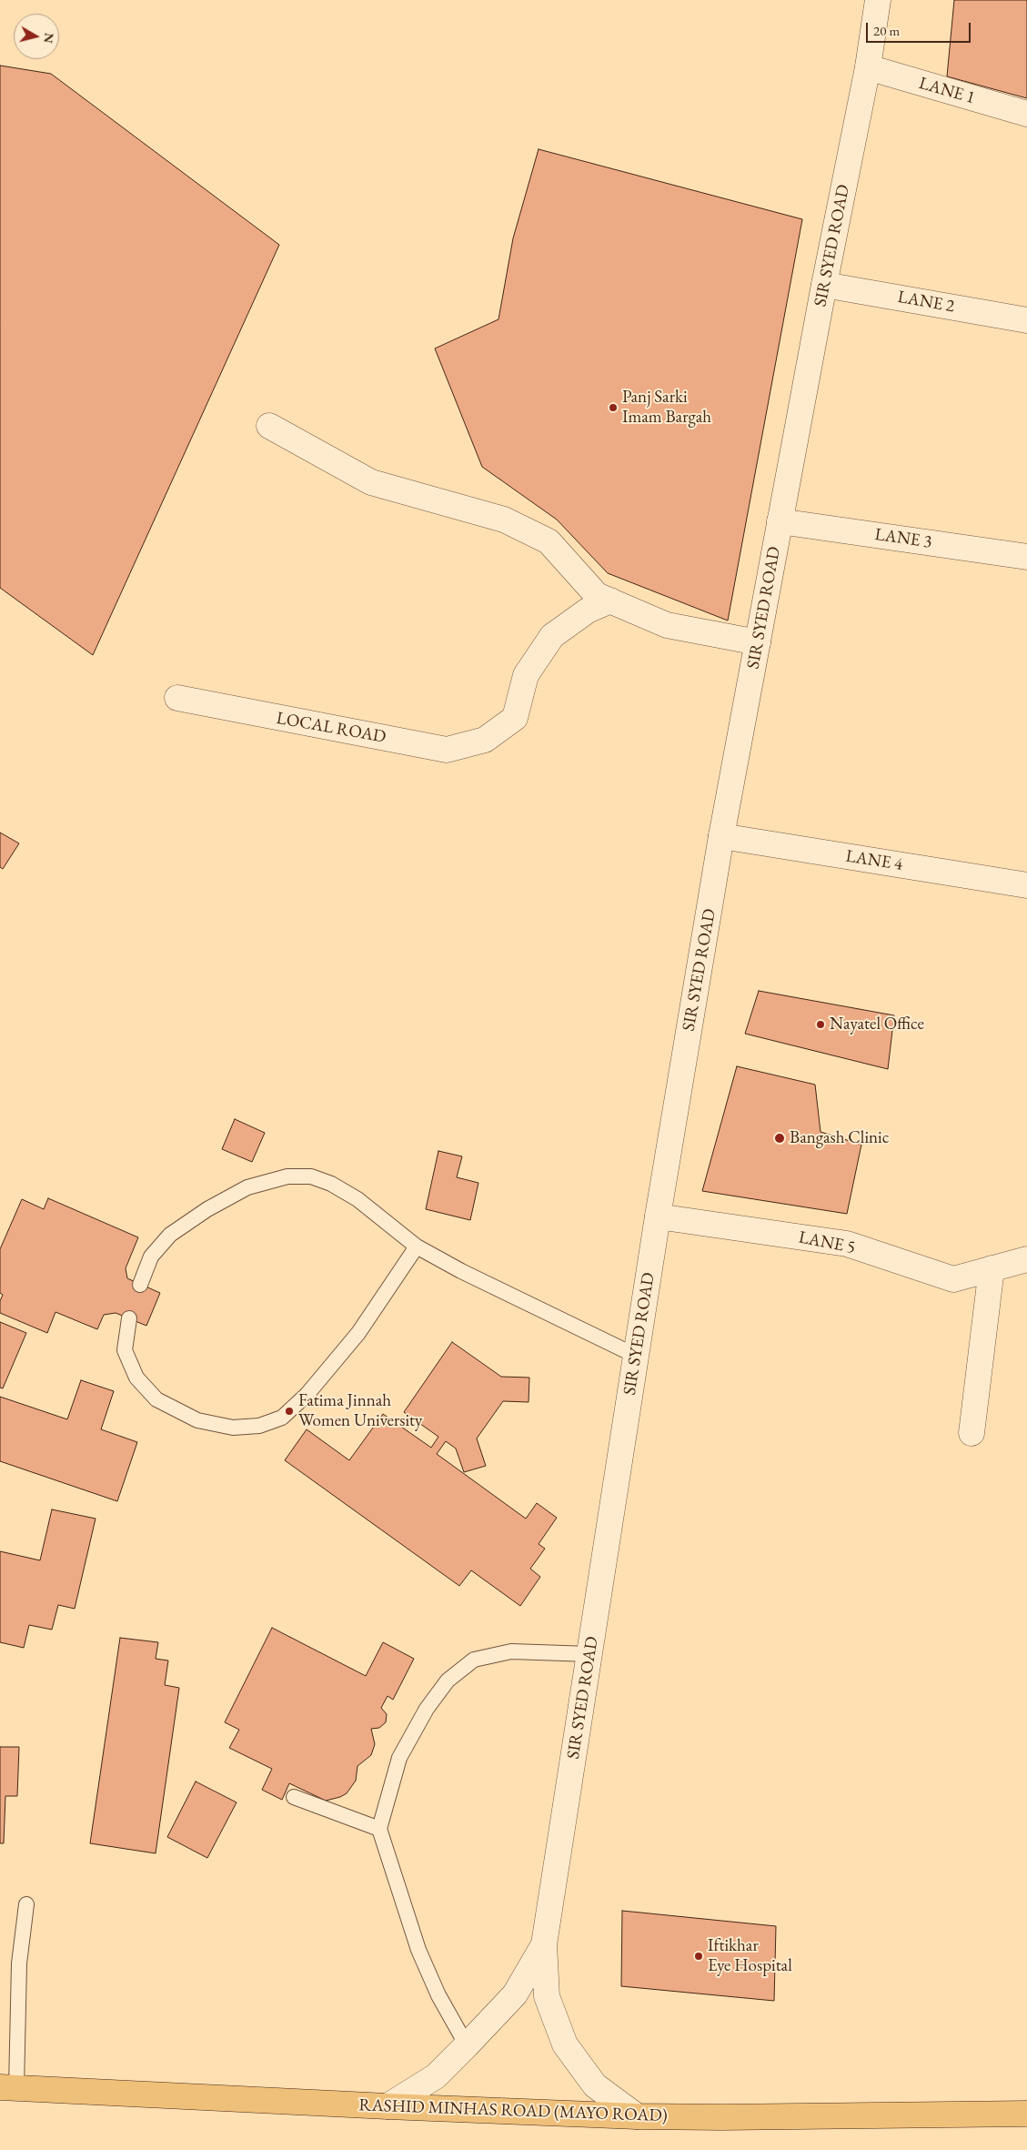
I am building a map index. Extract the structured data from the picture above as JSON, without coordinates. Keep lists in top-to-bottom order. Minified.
{"streets":{"main road":["RASHID MINHAS ROAD (MAYO ROAD)"],"street":["LANE 1","SIR SYED ROAD","LANE 2","LANE 3","LOCAL ROAD","LANE 4","LANE 5"]},"crossings":[["LANE 1","SIR SYED ROAD"],["SIR SYED ROAD","LANE 2"],["SIR SYED ROAD","LANE 3"],["SIR SYED ROAD","LANE 4"],["SIR SYED ROAD","LANE 5"],["SIR SYED ROAD","RASHID MINHAS ROAD (MAYO ROAD)"]],"places":["Panj Sarki Imam Bargah","Nayatel Office","Bangash Clinic","Fatima Jinnah Women University","Iftikhar Eye Hospital"],"scale_bar":"20 m","north":"right"}
